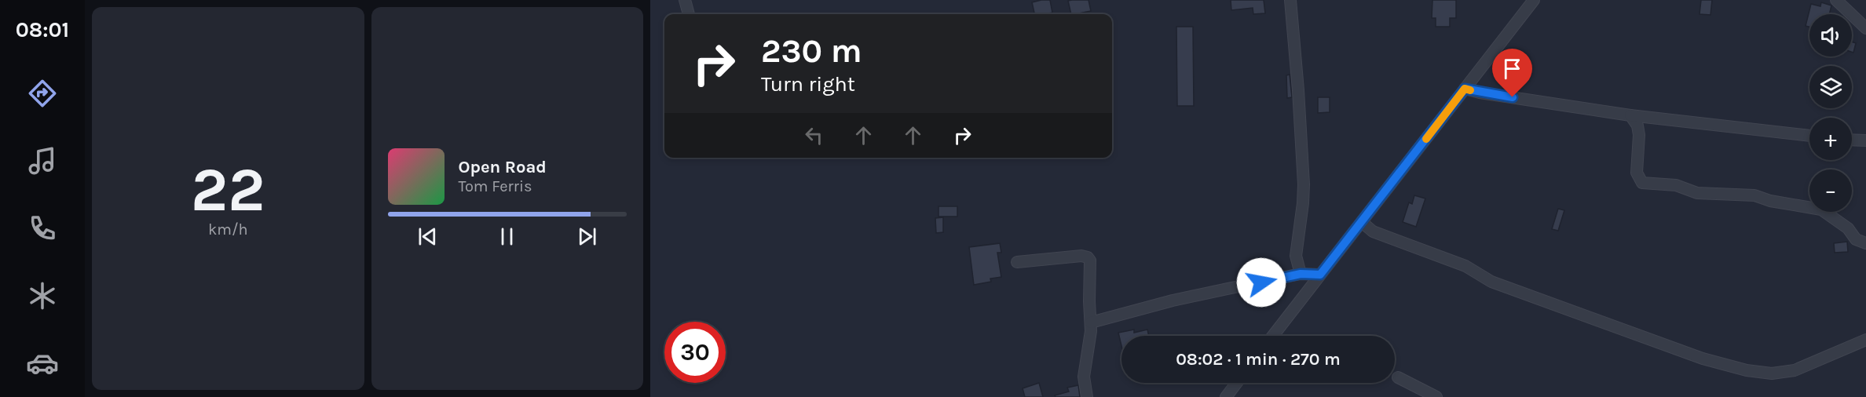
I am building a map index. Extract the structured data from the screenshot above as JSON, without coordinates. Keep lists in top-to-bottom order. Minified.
{"page":{"tabs":"08:01","tile":["22","km/h"],"map_buttons":["+","−"],"turn":["230 m","Turn right"],"song":["Open Road","Tom Ferris"],"limit":"30","trip":"08:02 · 1 min · 270 m"}}
